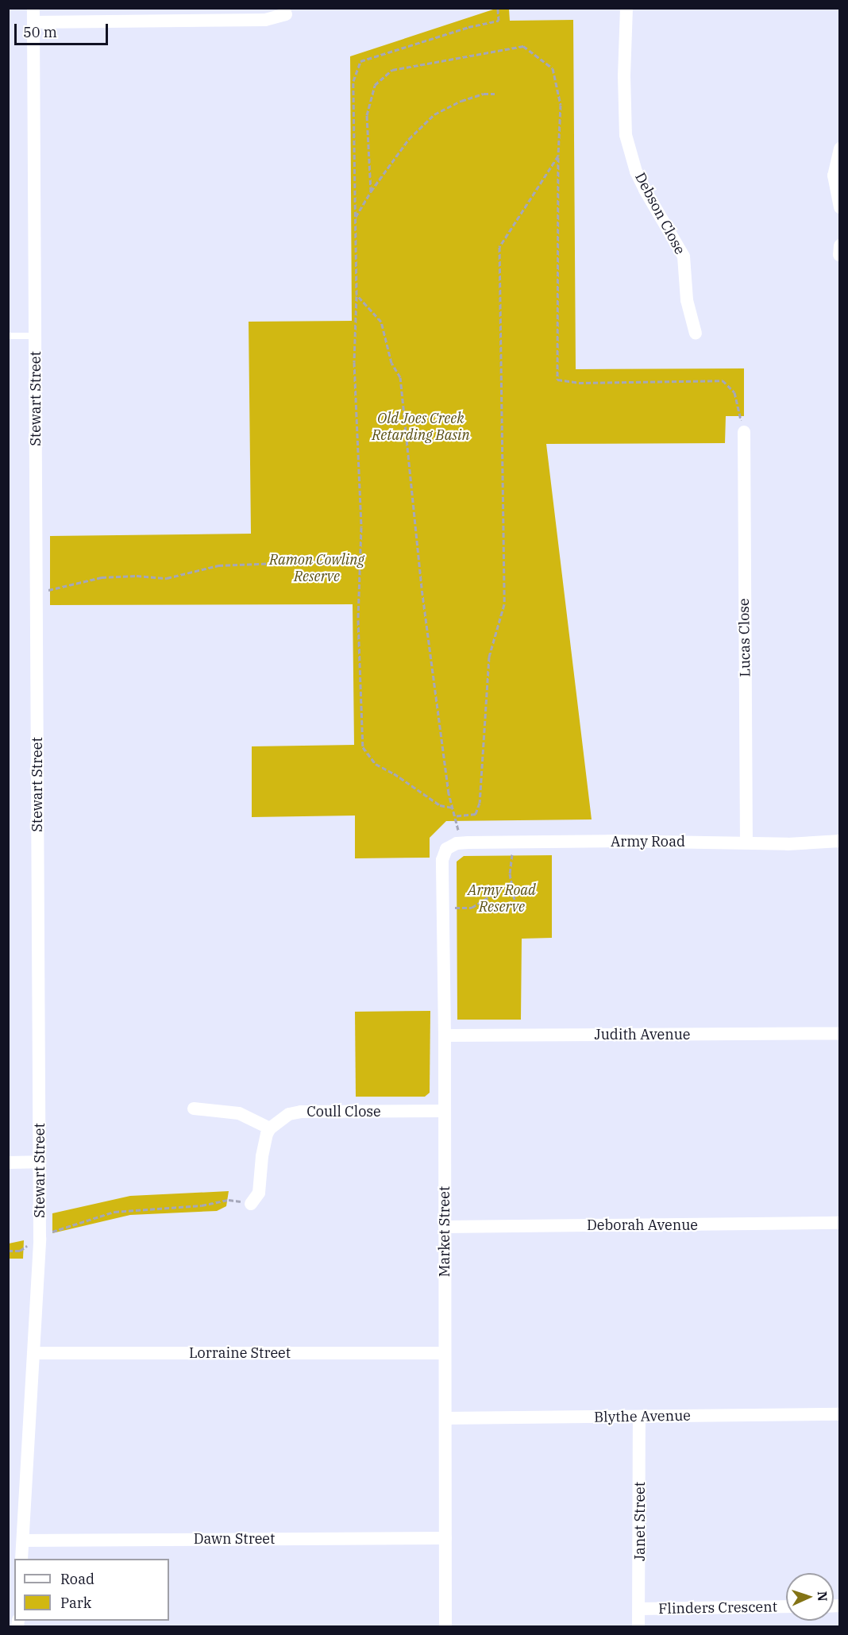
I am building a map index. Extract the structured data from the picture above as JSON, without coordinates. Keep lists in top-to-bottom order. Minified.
{"streets":{"street":["Debson Close","Stewart Street","Lucas Close","Army Road","Judith Avenue","Coull Close","Deborah Avenue","Market Street","Lorraine Street","Blythe Avenue","Janet Street","Dawn Street","Flinders Crescent"]},"crossings":[["Stewart Street","Lorraine Street"],["Stewart Street","Dawn Street"],["Lucas Close","Army Road"],["Army Road","Market Street"],["Judith Avenue","Market Street"],["Coull Close","Market Street"],["Deborah Avenue","Market Street"],["Market Street","Lorraine Street"],["Market Street","Blythe Avenue"],["Market Street","Dawn Street"],["Blythe Avenue","Janet Street"],["Janet Street","Flinders Crescent"]],"parks":["Old Joes Creek Retarding Basin","Ramon Cowling Reserve","Army Road Reserve"],"legend":["Road","Park"],"scale_bar":"50 m","north":"right"}
